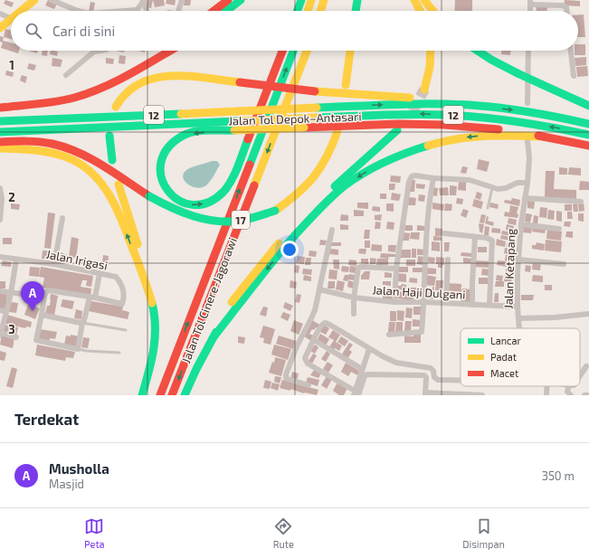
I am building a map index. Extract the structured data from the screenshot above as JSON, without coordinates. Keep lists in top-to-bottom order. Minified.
{"streets":{"main road":["12","Jalan Tol Depok–Antasari","17","Jalan Tol Cinere-Jagorawi"],"street":["Jalan Irigasi","Jalan Ketapang","Jalan Haji Dulgani"]},"crossings":[["Jalan Ketapang","Jalan Haji Dulgani"]],"legend":["Lancar","Padat","Macet"],"page":{"search":"Cari di sini","pins":"A","heading":"Terdekat","list":[{"mark":"A","name":"Musholla","note":"Masjid","value":"350 m"}],"nav":["Peta","Rute","Disimpan"]},"grid":{"rows":["1","2","3"]}}
